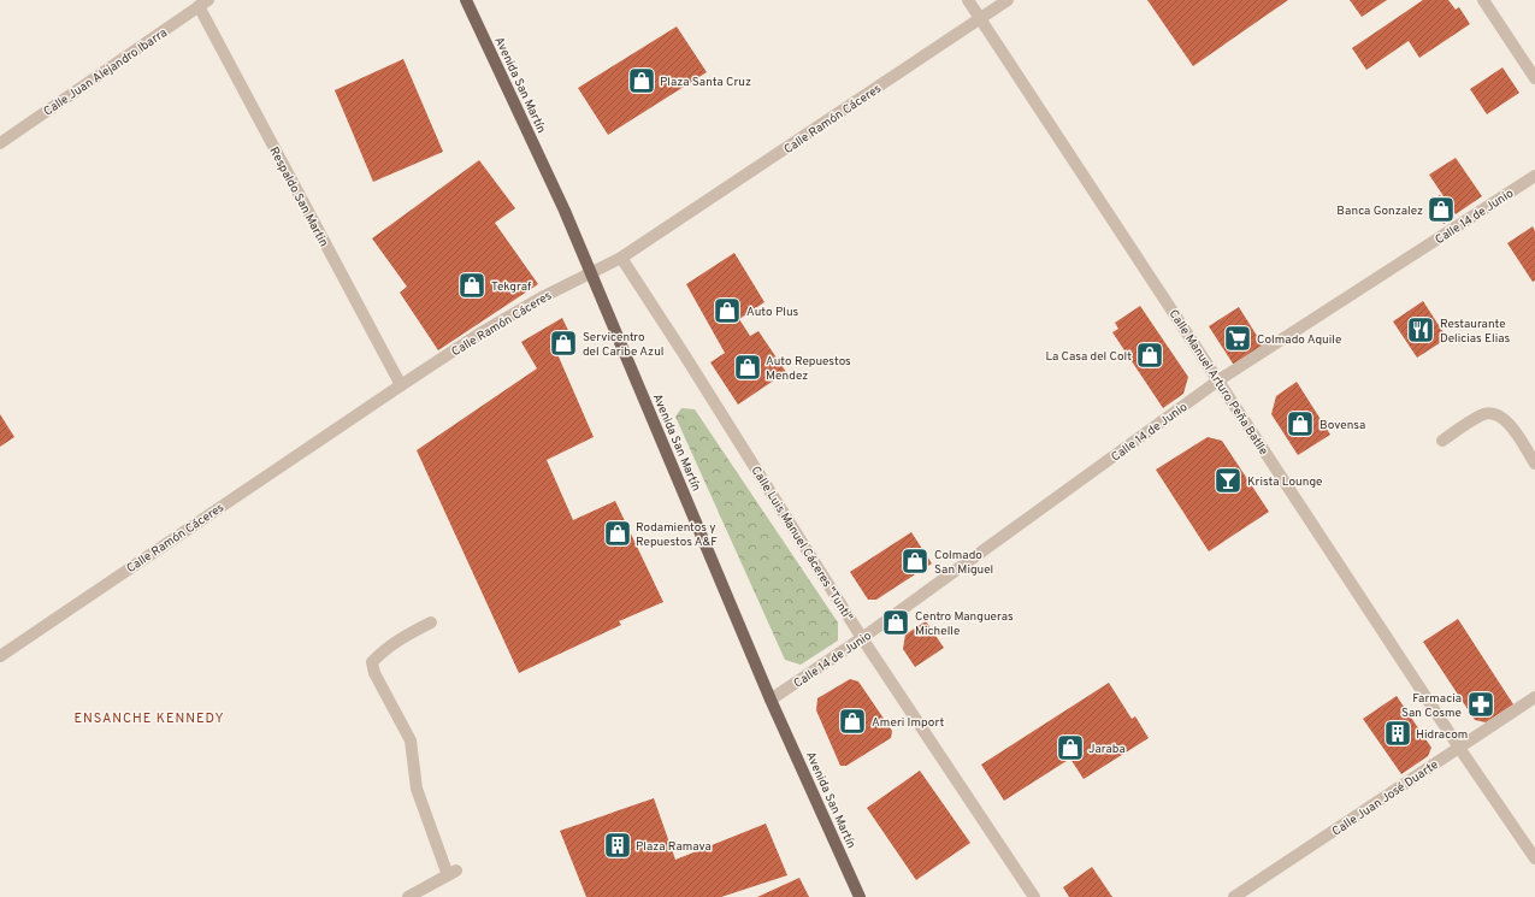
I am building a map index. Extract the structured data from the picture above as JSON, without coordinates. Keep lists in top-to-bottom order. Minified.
{"streets":{"main road":["Avenida San Martín"],"street":["Calle Juan Alejandro lbarra","Calle Ramón Cáceres","Respaldo San Martin","Calle 14 de Junio","Calle Manuel Arturo Peña Batlle","Calle Luis Manuel Cáceres \"Tunti\"","Calle Juan José Duarte"]},"crossings":[["Calle Juan Alejandro lbarra","Respaldo San Martin"],["Avenida San Martín","Calle Ramón Cáceres"],["Avenida San Martín","Calle 14 de Junio"],["Calle Ramón Cáceres","Respaldo San Martin"],["Calle Ramón Cáceres","Calle Manuel Arturo Peña Batlle"],["Calle Ramón Cáceres","Calle Luis Manuel Cáceres \"Tunti\""],["Calle 14 de Junio","Calle Manuel Arturo Peña Batlle"],["Calle 14 de Junio","Calle Luis Manuel Cáceres \"Tunti\""],["Calle Manuel Arturo Peña Batlle","Calle Juan José Duarte"]],"districts":["ENSANCHE KENNEDY"],"places":{"shop":["Plaza Santa Cruz","Banca Gonzalez","Tekgraf","Auto Plus","Servicentro del Caribe Azul","La Casa del Colt","Auto Repuestos Mendez","Bovensa","Rodamientos y Repuestos A&F","Colmado San Miguel","Centro Mangueras Michelle","Ameri Import","Jaraba"],"restaurant":["Restaurante Delicias Elias"],"supermarket":["Colmado Aquile"],"bar":["Krista Lounge"],"pharmacy":["Farmacia San Cosme"],"building":["Hidracom","Plaza Ramava"]}}
